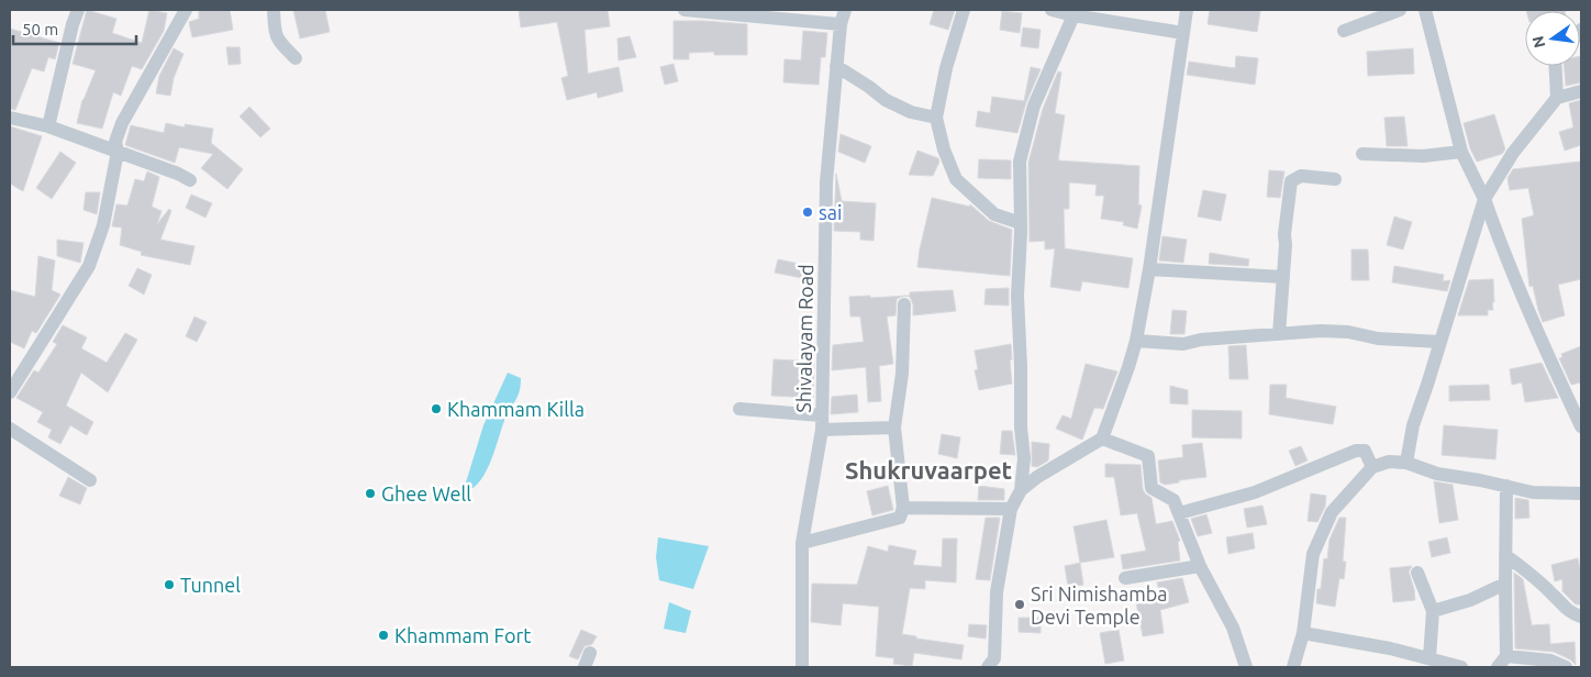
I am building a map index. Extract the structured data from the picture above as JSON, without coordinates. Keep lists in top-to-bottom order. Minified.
{"streets":{"street":["Shivalayam Road"]},"districts":["Shukruvaarpet"],"places":["sai","Khammam Killa","Ghee Well","Tunnel","Sri Nimishamba Devi Temple","Khammam Fort"],"scale_bar":"50 m","north":"left"}
